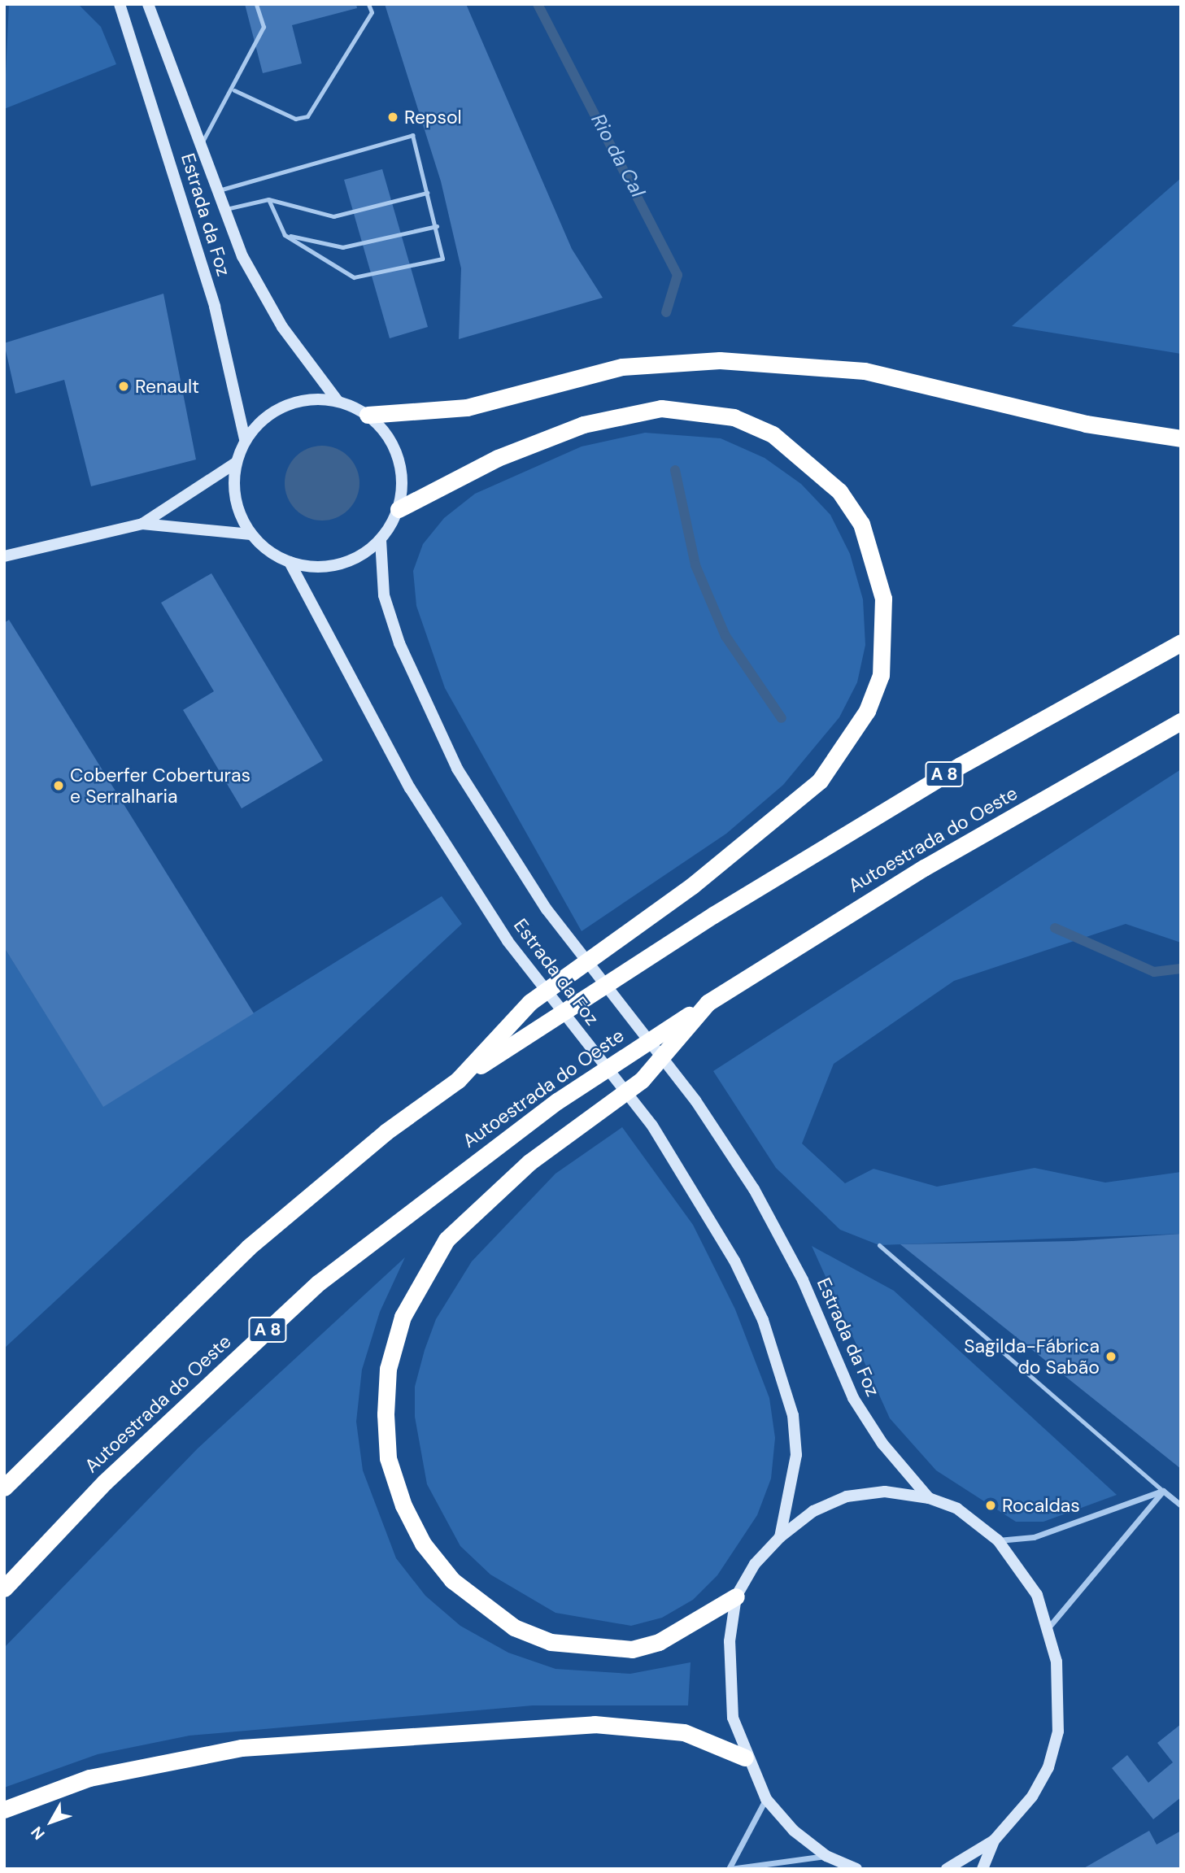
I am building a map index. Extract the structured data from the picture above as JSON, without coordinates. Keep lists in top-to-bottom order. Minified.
{"streets":{"highway":["A 8","Autoestrada do Oeste"],"main road":["Estrada da Foz"]},"water":["Rio da Cal"],"places":["Repsol","Renault","Coberfer Coberturas e Serralharia","Sagilda-Fábrica do Sabão","Rocaldas"],"north":"bottom left"}
